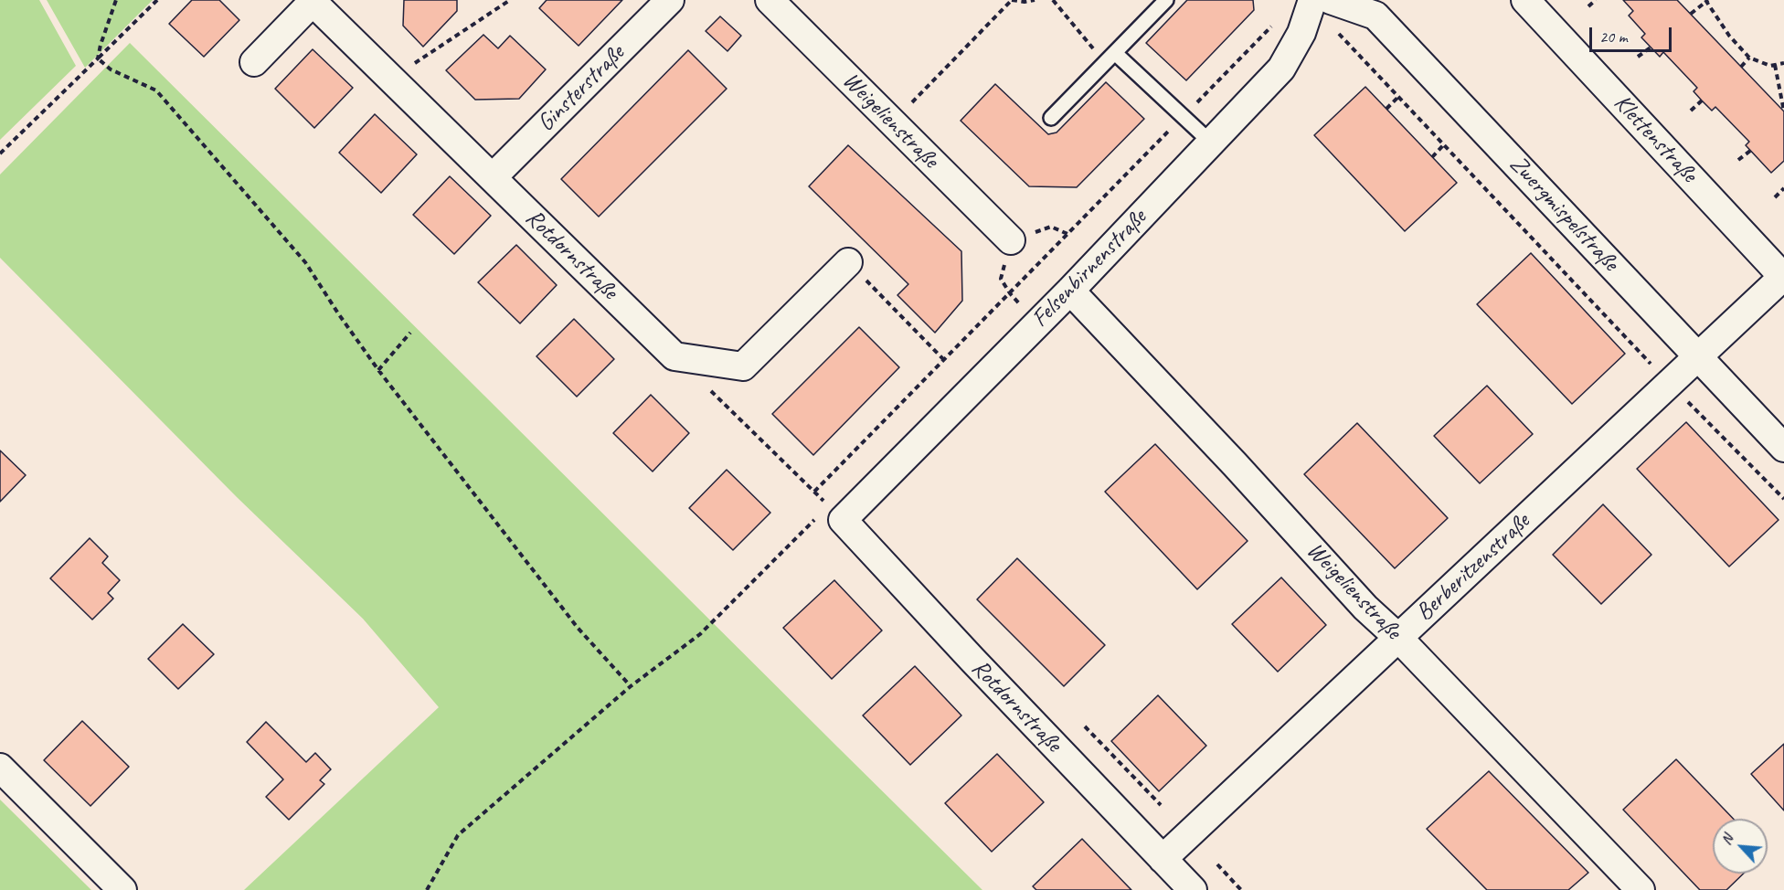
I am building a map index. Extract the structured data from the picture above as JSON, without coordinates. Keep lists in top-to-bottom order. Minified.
{"streets":{"street":["Ginsterstraße","Weigelienstraße","Klettenstraße","Zwergmispelstraße","Rotdornstraße","Felsenbirnenstraße","Berberitzenstraße"]},"crossings":[["Ginsterstraße","Rotdornstraße"],["Weigelienstraße","Felsenbirnenstraße"],["Weigelienstraße","Berberitzenstraße"],["Klettenstraße","Berberitzenstraße"],["Zwergmispelstraße","Felsenbirnenstraße"],["Zwergmispelstraße","Berberitzenstraße"],["Rotdornstraße","Felsenbirnenstraße"],["Rotdornstraße","Berberitzenstraße"]],"scale_bar":"20 m","north":"top left"}
